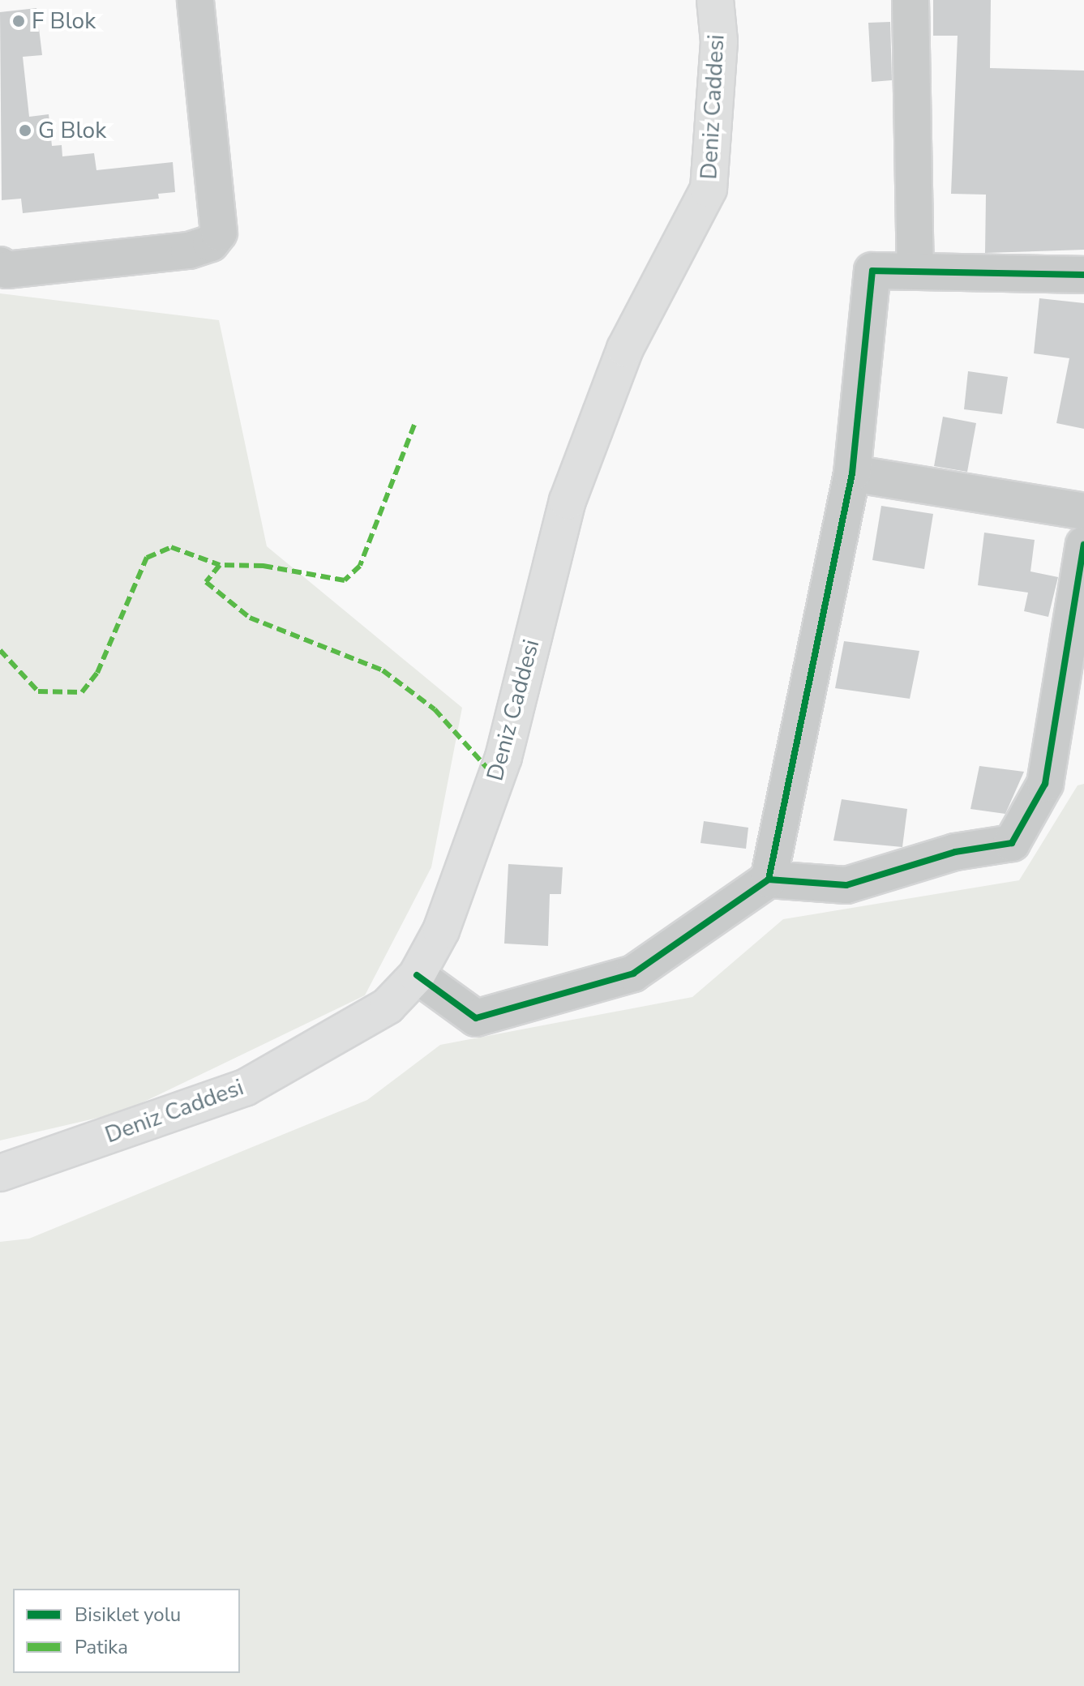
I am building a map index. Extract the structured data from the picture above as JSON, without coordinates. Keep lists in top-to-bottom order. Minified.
{"streets":{"main road":["Deniz Caddesi"]},"places":["F Blok","G Blok"],"legend":["Bisiklet yolu","Patika"]}
